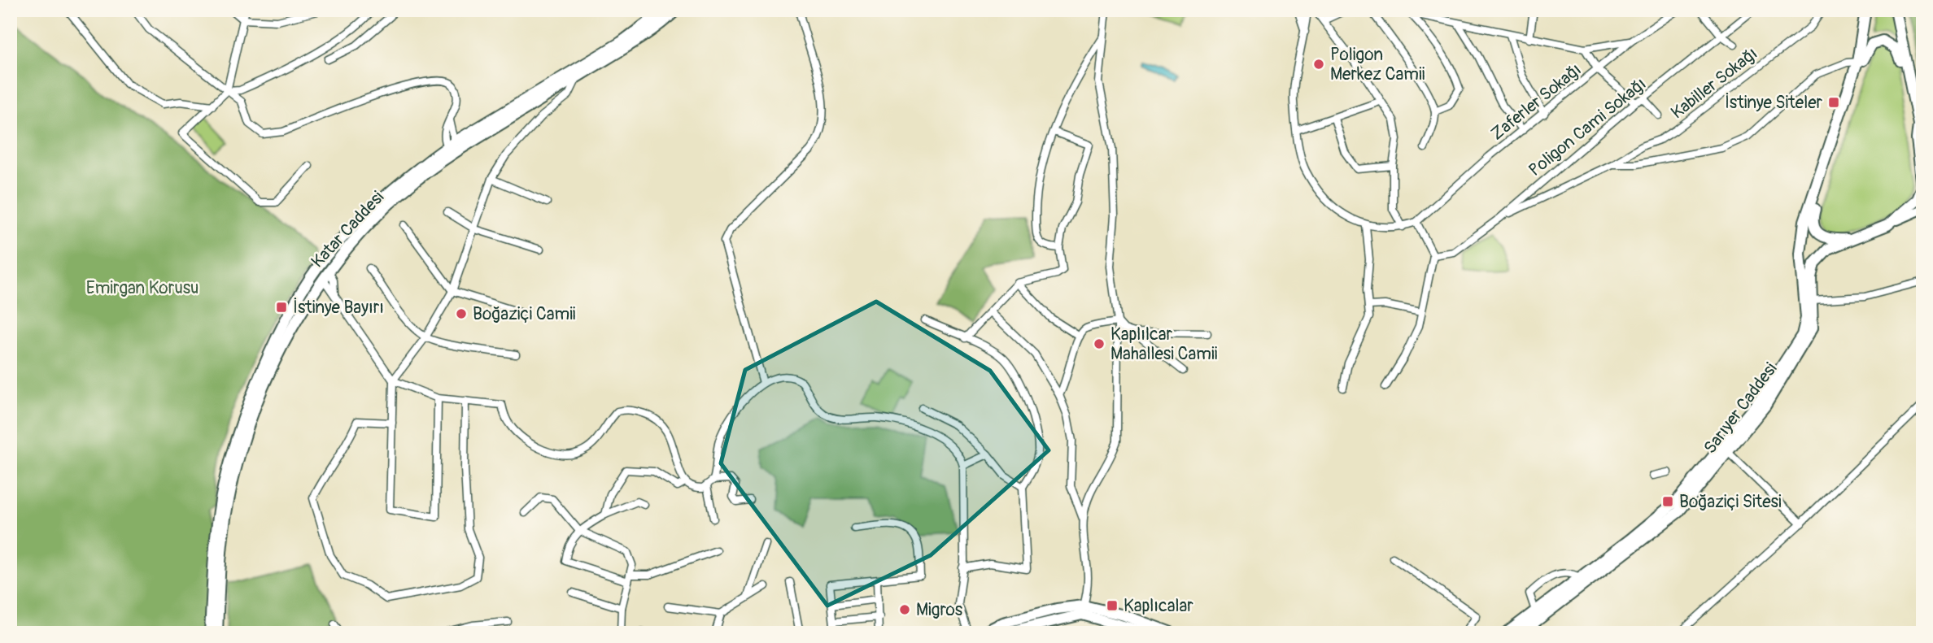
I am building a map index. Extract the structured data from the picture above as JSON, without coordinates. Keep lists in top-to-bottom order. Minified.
{"streets":{"main road":["Katar Caddesi","Sarıyer Caddesi"],"street":["Kabiller Sokağı","Zaferler Sokağı","Poligon Cami Sokağı"]},"crossings":[["Kabiller Sokağı","Poligon Cami Sokağı"]],"parks":["Emirgan Korusu"],"places":{"other":["Poligon Merkez Camii","Boğaziçi Camii","Kaplılcar Mahallesi Camii","Migros"],"transit":["İstinye Siteler","İstinye Bayırı","Boğaziçi Sitesi","Kaplıcalar"]}}
